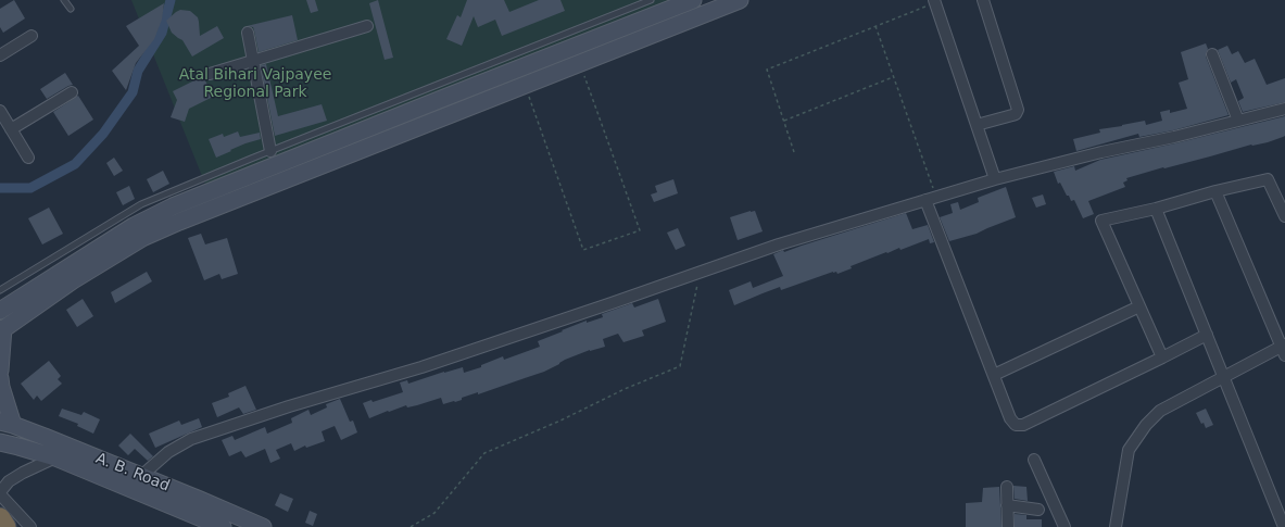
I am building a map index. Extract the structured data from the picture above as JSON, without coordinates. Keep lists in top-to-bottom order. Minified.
{"streets":{"street":["A. B. Road"]},"parks":["Atal Bihari Vajpayee Regional Park"]}
